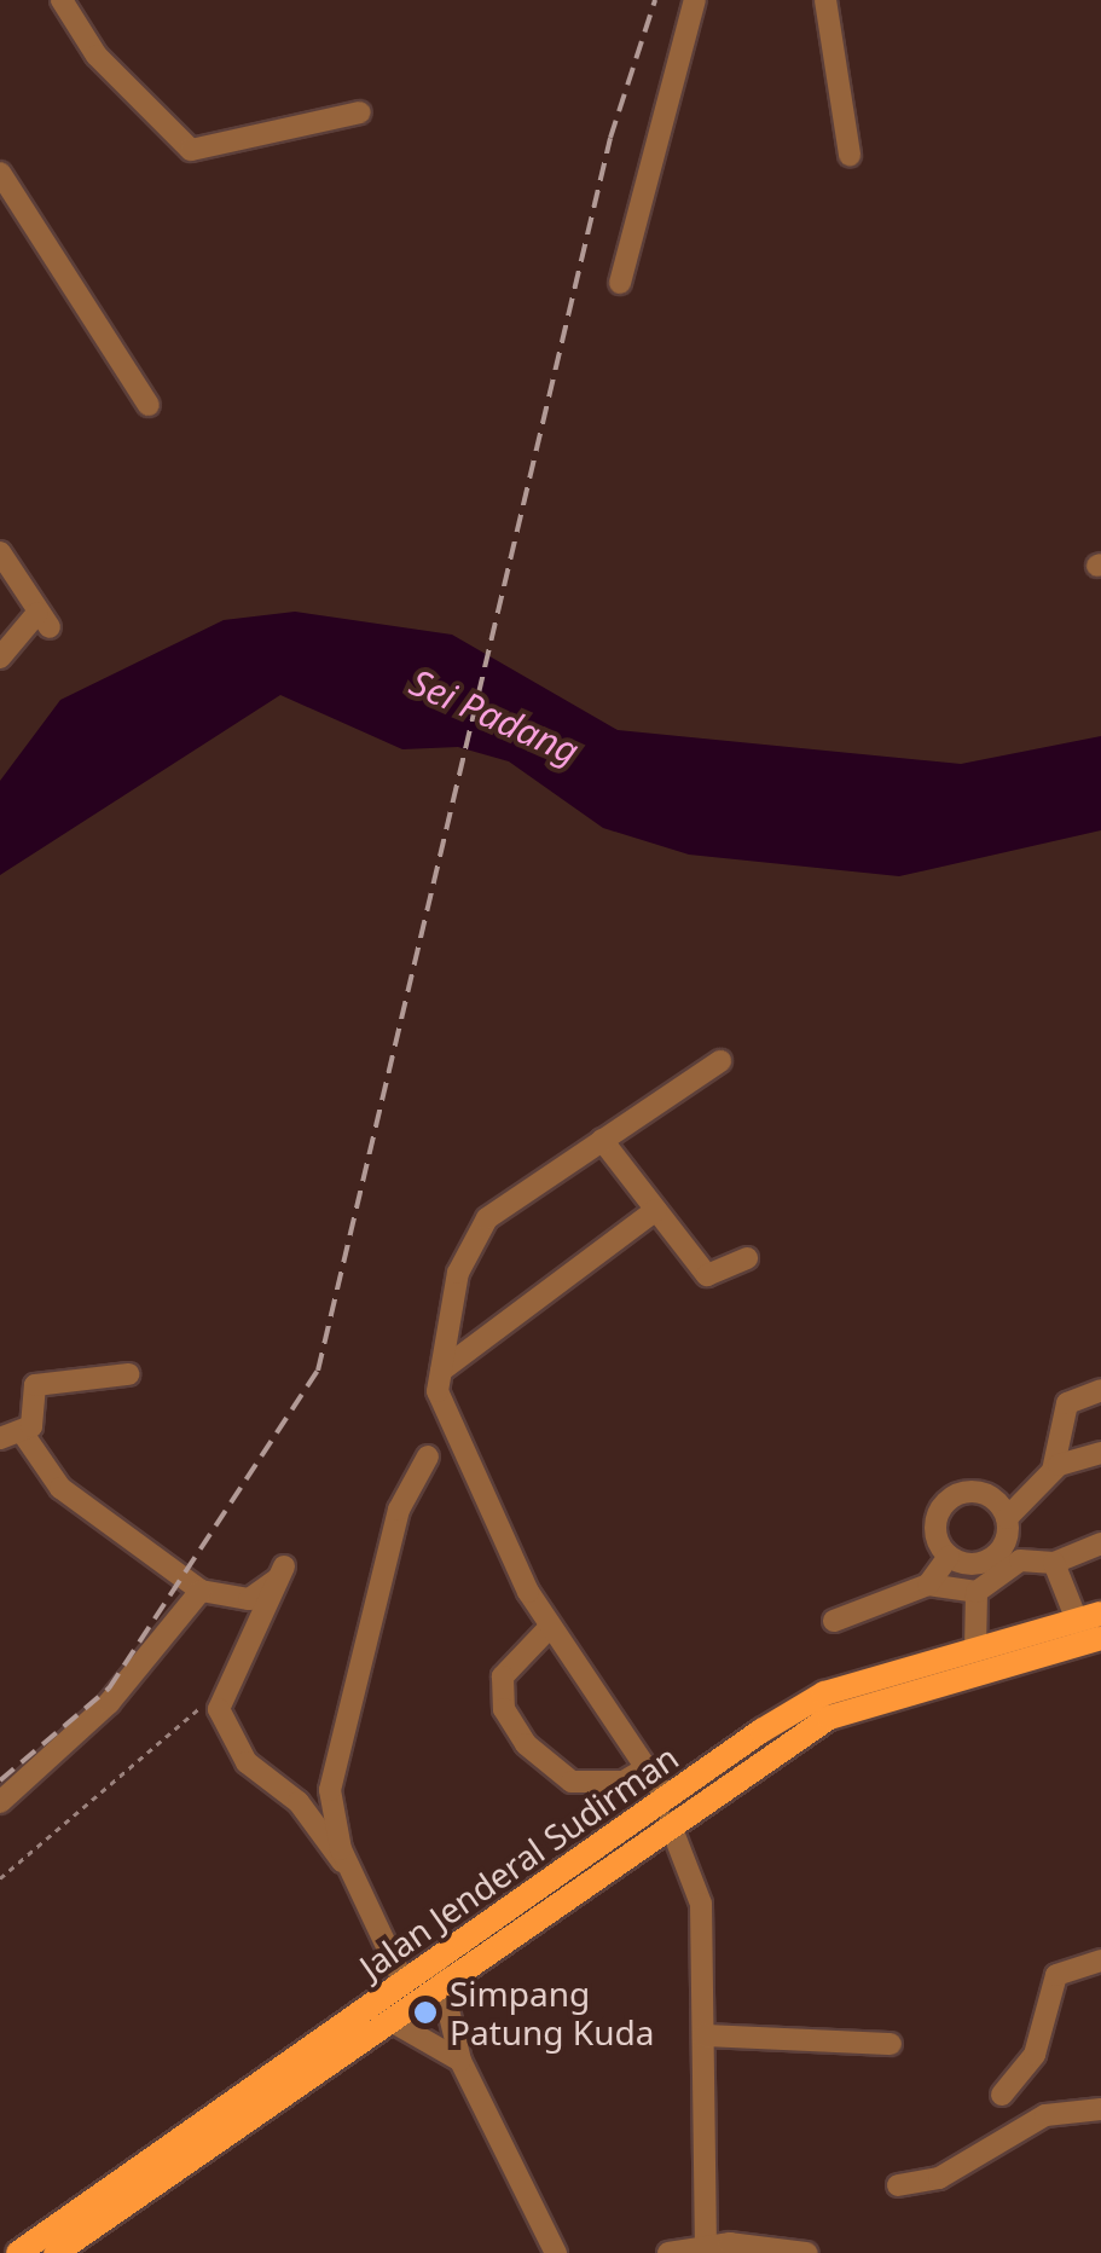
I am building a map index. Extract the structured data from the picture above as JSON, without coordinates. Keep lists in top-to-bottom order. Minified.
{"streets":{"main road":["Jalan Jenderal Sudirman"]},"water":["Sei Padang"],"places":["Simpang Patung Kuda"]}
